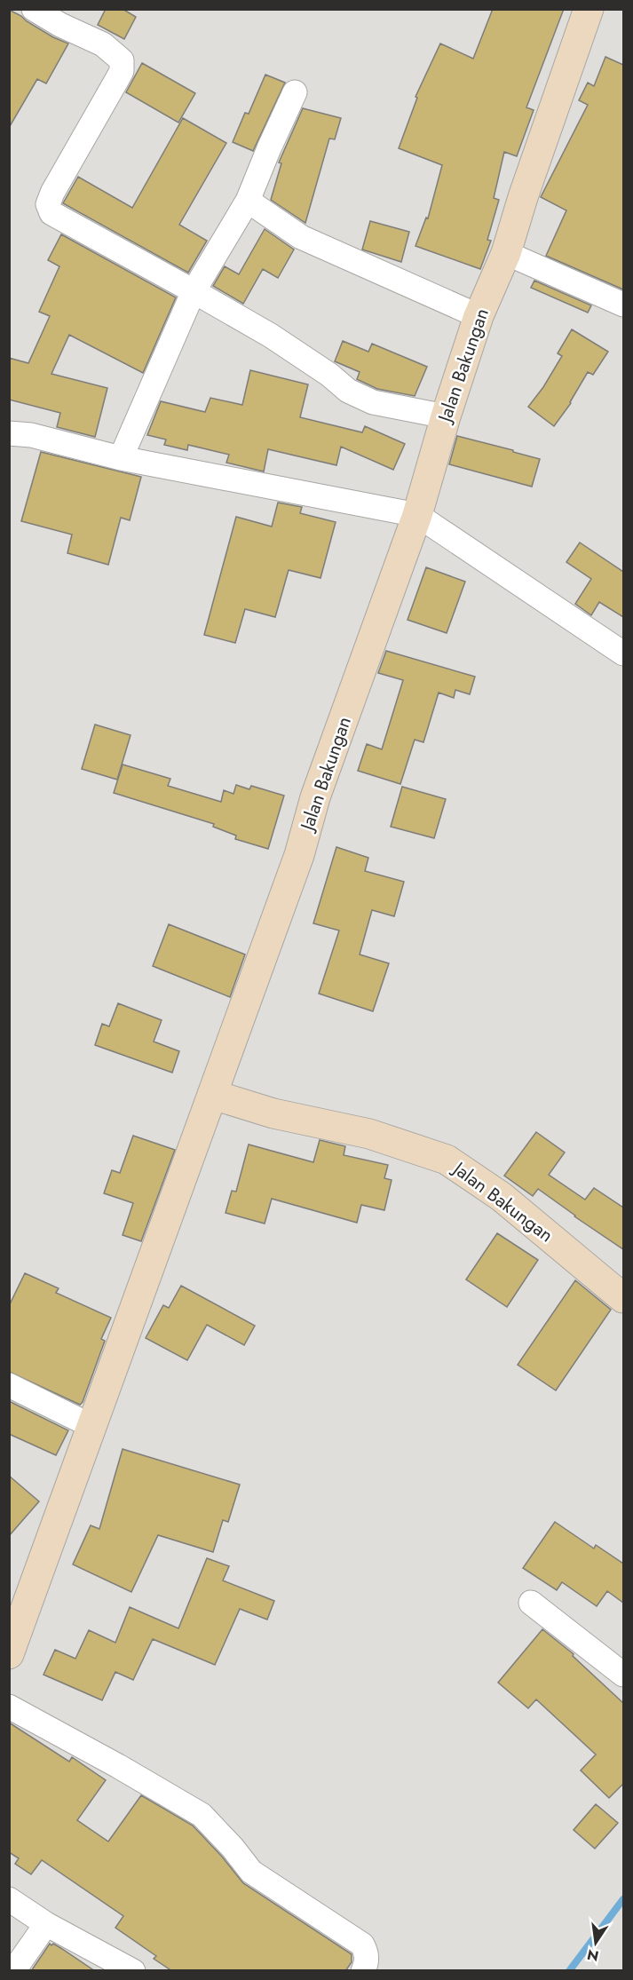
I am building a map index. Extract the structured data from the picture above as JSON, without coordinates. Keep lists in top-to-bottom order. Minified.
{"streets":{"main road":["Jalan Bakungan"]},"north":"bottom"}
